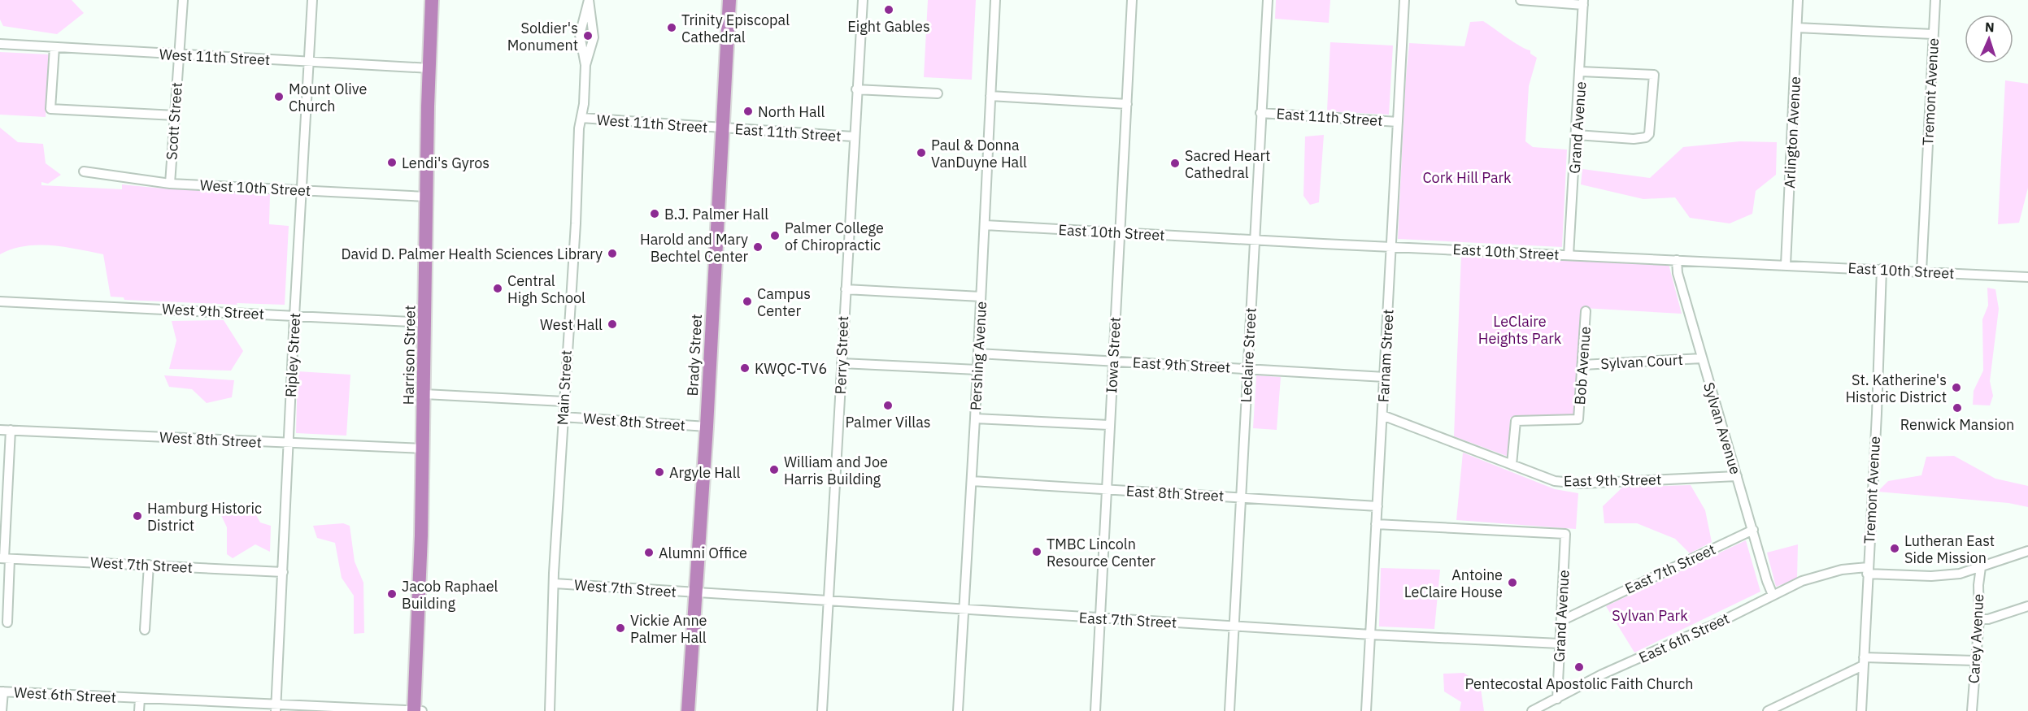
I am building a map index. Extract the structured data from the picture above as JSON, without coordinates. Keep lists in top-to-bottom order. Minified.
{"streets":{"highway":["Harrison Street","Brady Street"],"street":["West 11th Street","Tremont Avenue","East 11th Street","Scott Street","Grand Avenue","Arlington Avenue","West 10th Street","East 10th Street","West 9th Street","Ripley Street","Perry Street","Iowa Street","Leclaire Street","Pershing Avenue","Farnam Street","Sylvan Court","East 9th Street","Bob Avenue","Main Street","West 8th Street","Sylvan Avenue","East 8th Street","West 7th Street","East 7th Street","East 6th Street","Carey Avenue","West 6th Street"]},"crossings":[["West 11th Street","East 11th Street"],["West 11th Street","Scott Street"],["West 11th Street","Ripley Street"],["West 11th Street","Harrison Street"],["West 11th Street","Brady Street"],["West 11th Street","Main Street"],["Tremont Avenue","East 10th Street"],["Tremont Avenue","East 6th Street"],["East 11th Street","Brady Street"],["East 11th Street","Perry Street"],["East 11th Street","Leclaire Street"],["East 11th Street","Farnam Street"],["Scott Street","West 10th Street"],["Grand Avenue","East 10th Street"],["Grand Avenue","Farnam Street"],["Grand Avenue","East 7th Street"],["Grand Avenue","East 6th Street"],["Arlington Avenue","East 10th Street"],["West 10th Street","Ripley Street"],["West 10th Street","Harrison Street"],["East 10th Street","Iowa Street"],["East 10th Street","Leclaire Street"],["East 10th Street","Pershing Avenue"],["East 10th Street","Farnam Street"],["East 10th Street","Sylvan Avenue"],["West 9th Street","Ripley Street"],["West 9th Street","Harrison Street"],["Ripley Street","West 8th Street"],["Ripley Street","West 7th Street"],["Ripley Street","West 6th Street"],["Harrison Street","West 8th Street"],["Harrison Street","West 6th Street"],["Brady Street","West 8th Street"],["Brady Street","West 7th Street"],["Brady Street","East 7th Street"],["Perry Street","East 7th Street"],["Iowa Street","East 9th Street"],["Iowa Street","East 8th Street"],["Iowa Street","East 7th Street"],["Leclaire Street","East 9th Street"],["Leclaire Street","East 8th Street"],["Leclaire Street","East 7th Street"],["Pershing Avenue","East 9th Street"],["Pershing Avenue","East 8th Street"],["Pershing Avenue","East 7th Street"],["Farnam Street","East 9th Street"],["Farnam Street","East 8th Street"],["Farnam Street","East 7th Street"],["Sylvan Court","Bob Avenue"],["Sylvan Court","Sylvan Avenue"],["East 9th Street","Bob Avenue"],["East 9th Street","Sylvan Avenue"],["Main Street","West 8th Street"],["Main Street","West 7th Street"],["Sylvan Avenue","East 7th Street"],["Sylvan Avenue","East 6th Street"],["West 7th Street","East 7th Street"],["East 6th Street","Carey Avenue"]],"parks":["Cork Hill Park","LeClaire Heights Park","Sylvan Park"],"places":["Eight Gables","Trinity Episcopal Cathedral","Soldier's Monument","Mount Olive Church","North Hall","Paul & Donna VanDuyne Hall","Lendi's Gyros","Sacred Heart Cathedral","B.J. Palmer Hall","Palmer College of Chiropractic","Harold and Mary Bechtel Center","David D. Palmer Health Sciences Library","Central High School","Campus Center","West Hall","KWQC-TV6","St. Katherine's Historic District","Palmer Villas","Renwick Mansion","William and Joe Harris Building","Argyle Hall","Hamburg Historic District","Lutheran East Side Mission","TMBC Lincoln Resource Center","Alumni Office","Antoine LeClaire House","Jacob Raphael Building","Vickie Anne Palmer Hall","Pentecostal Apostolic Faith Church"],"north":"top"}
